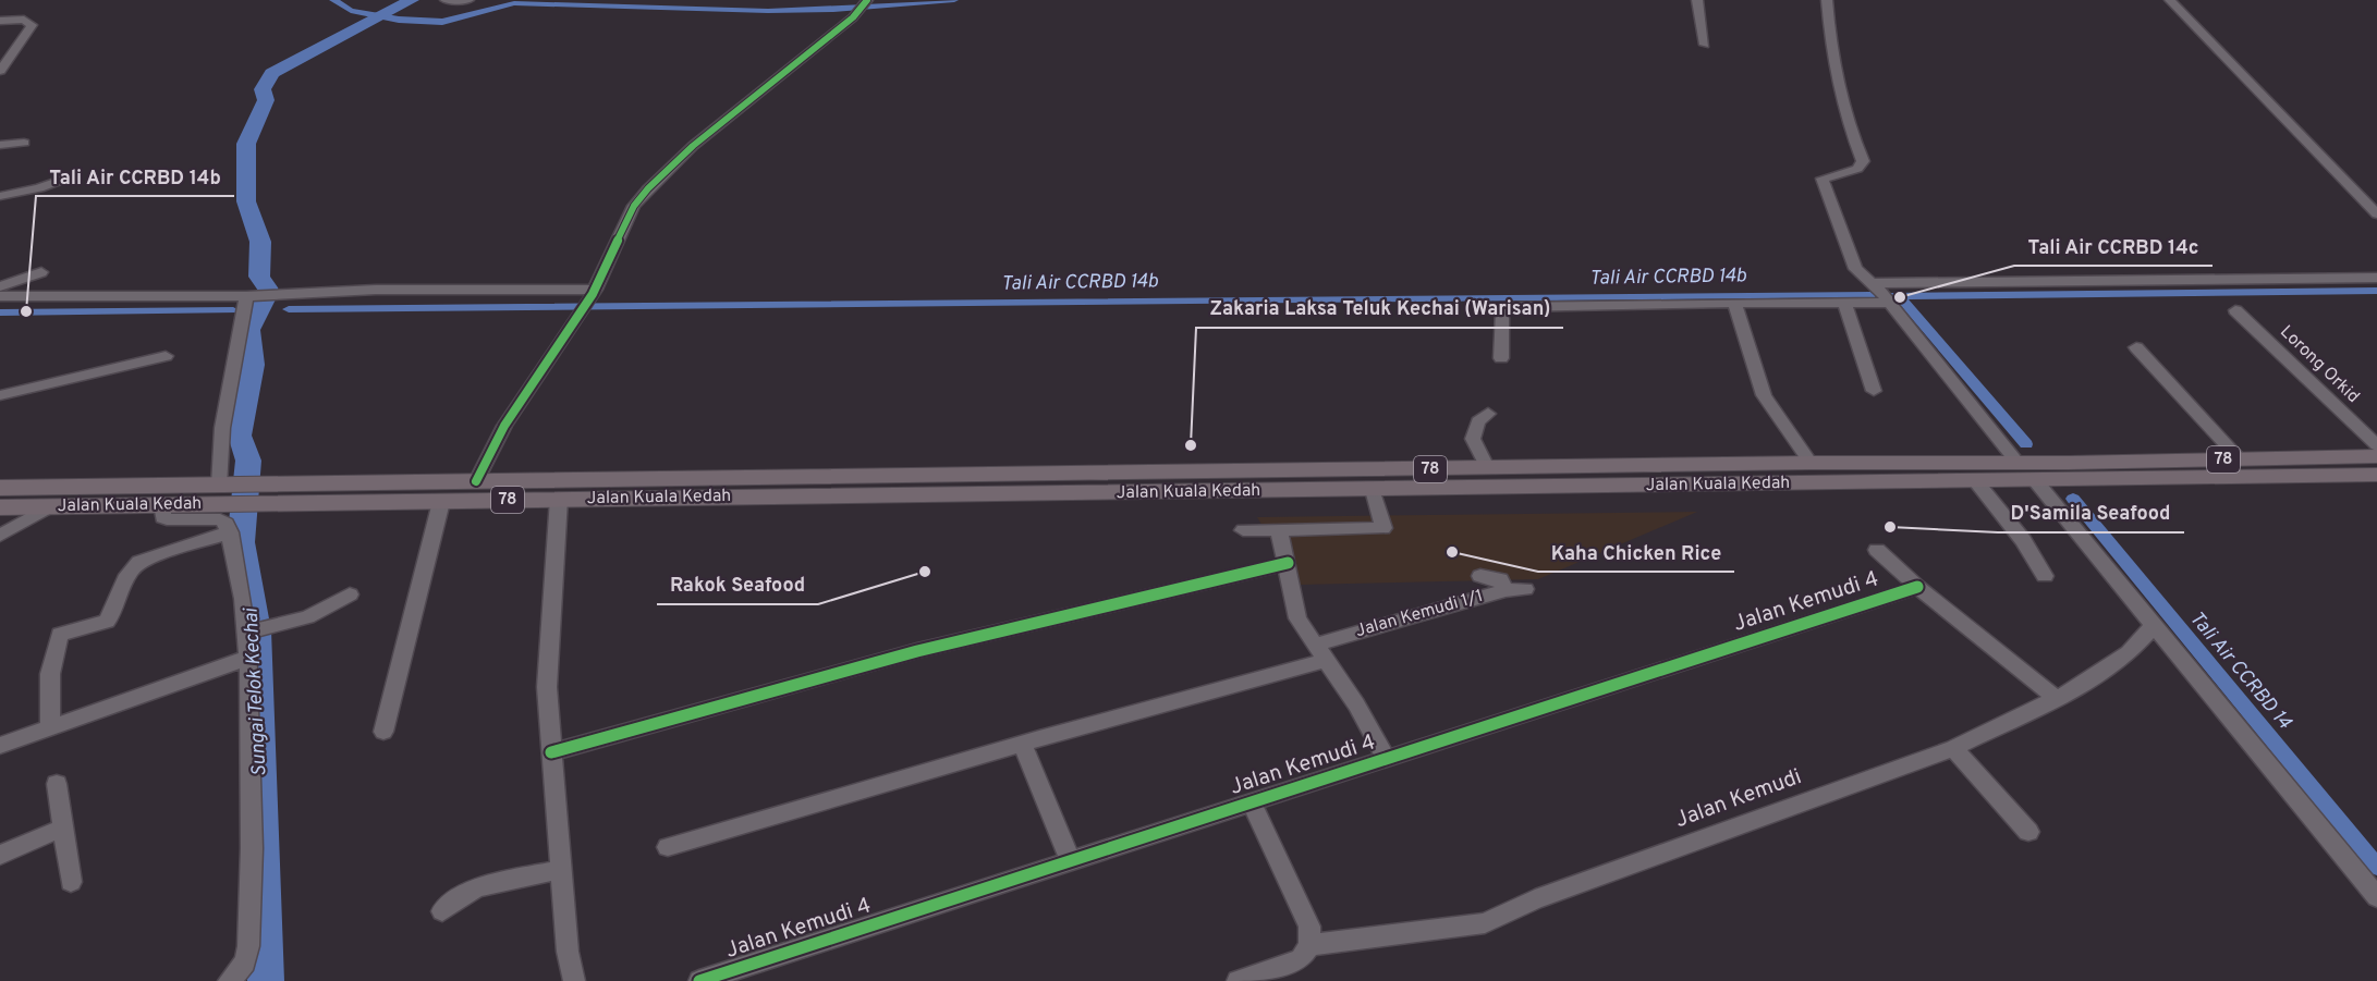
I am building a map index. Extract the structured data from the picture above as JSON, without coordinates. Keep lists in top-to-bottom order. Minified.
{"streets":{"main road":["78","Jalan Kuala Kedah"],"street":["Lorong Orkid","Jalan Kemudi 4","Jalan Kemudi 1/1","Jalan Kemudi"]},"water":["Tali Air CCRBD 14b","Tali Air CCRBD 14","Sungai Telok Kechai"],"places":["Tali Air CCRBD 14c","Tali Air CCRBD 14b","Zakaria Laksa Teluk Kechai (Warisan)","D'Samila Seafood","Kaha Chicken Rice","Rakok Seafood"]}
